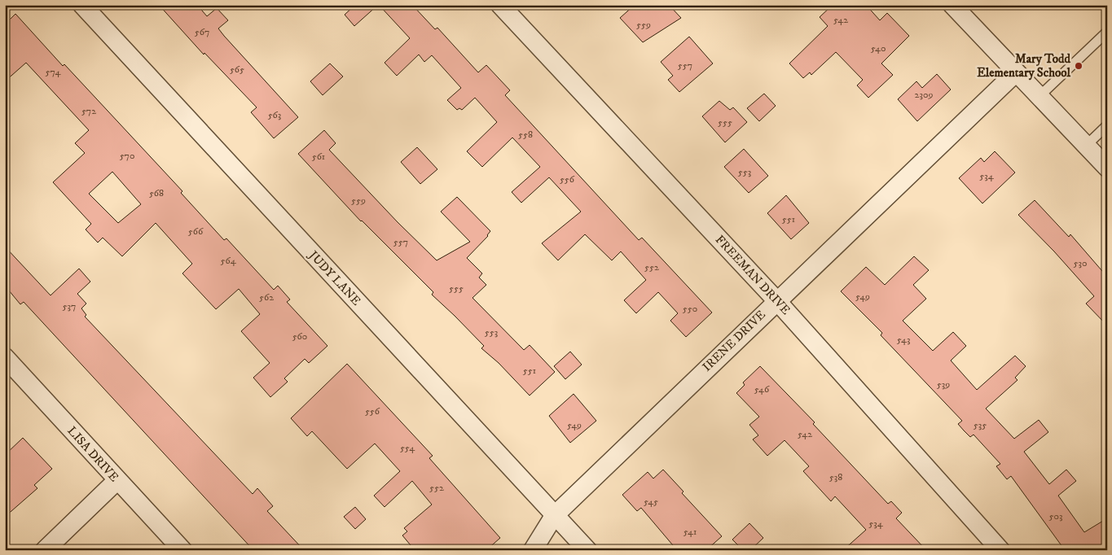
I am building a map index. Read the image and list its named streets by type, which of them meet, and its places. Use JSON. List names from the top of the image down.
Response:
{
  "streets": {
    "street": [
      "FREEMAN DRIVE",
      "JUDY LANE",
      "IRENE DRIVE",
      "LISA DRIVE"
    ]
  },
  "crossings": [
    ["FREEMAN DRIVE", "IRENE DRIVE"],
    ["JUDY LANE", "IRENE DRIVE"]
  ],
  "places": ["Mary Todd Elementary School"],
  "house_numbers": [
    "542",
    "559",
    "567",
    "540",
    "557",
    "565",
    "574",
    "2309",
    "572",
    "563",
    "555",
    "558",
    "570",
    "561",
    "553",
    "534",
    "556",
    "568",
    "559",
    "551",
    "566",
    "557",
    "564",
    "530",
    "552",
    "555",
    "549",
    "562",
    "537",
    "550",
    "553",
    "560",
    "543",
    "551",
    "539",
    "546",
    "556",
    "549",
    "535",
    "542",
    "554",
    "538",
    "552",
    "545",
    "503",
    "534",
    "541"
  ]
}
